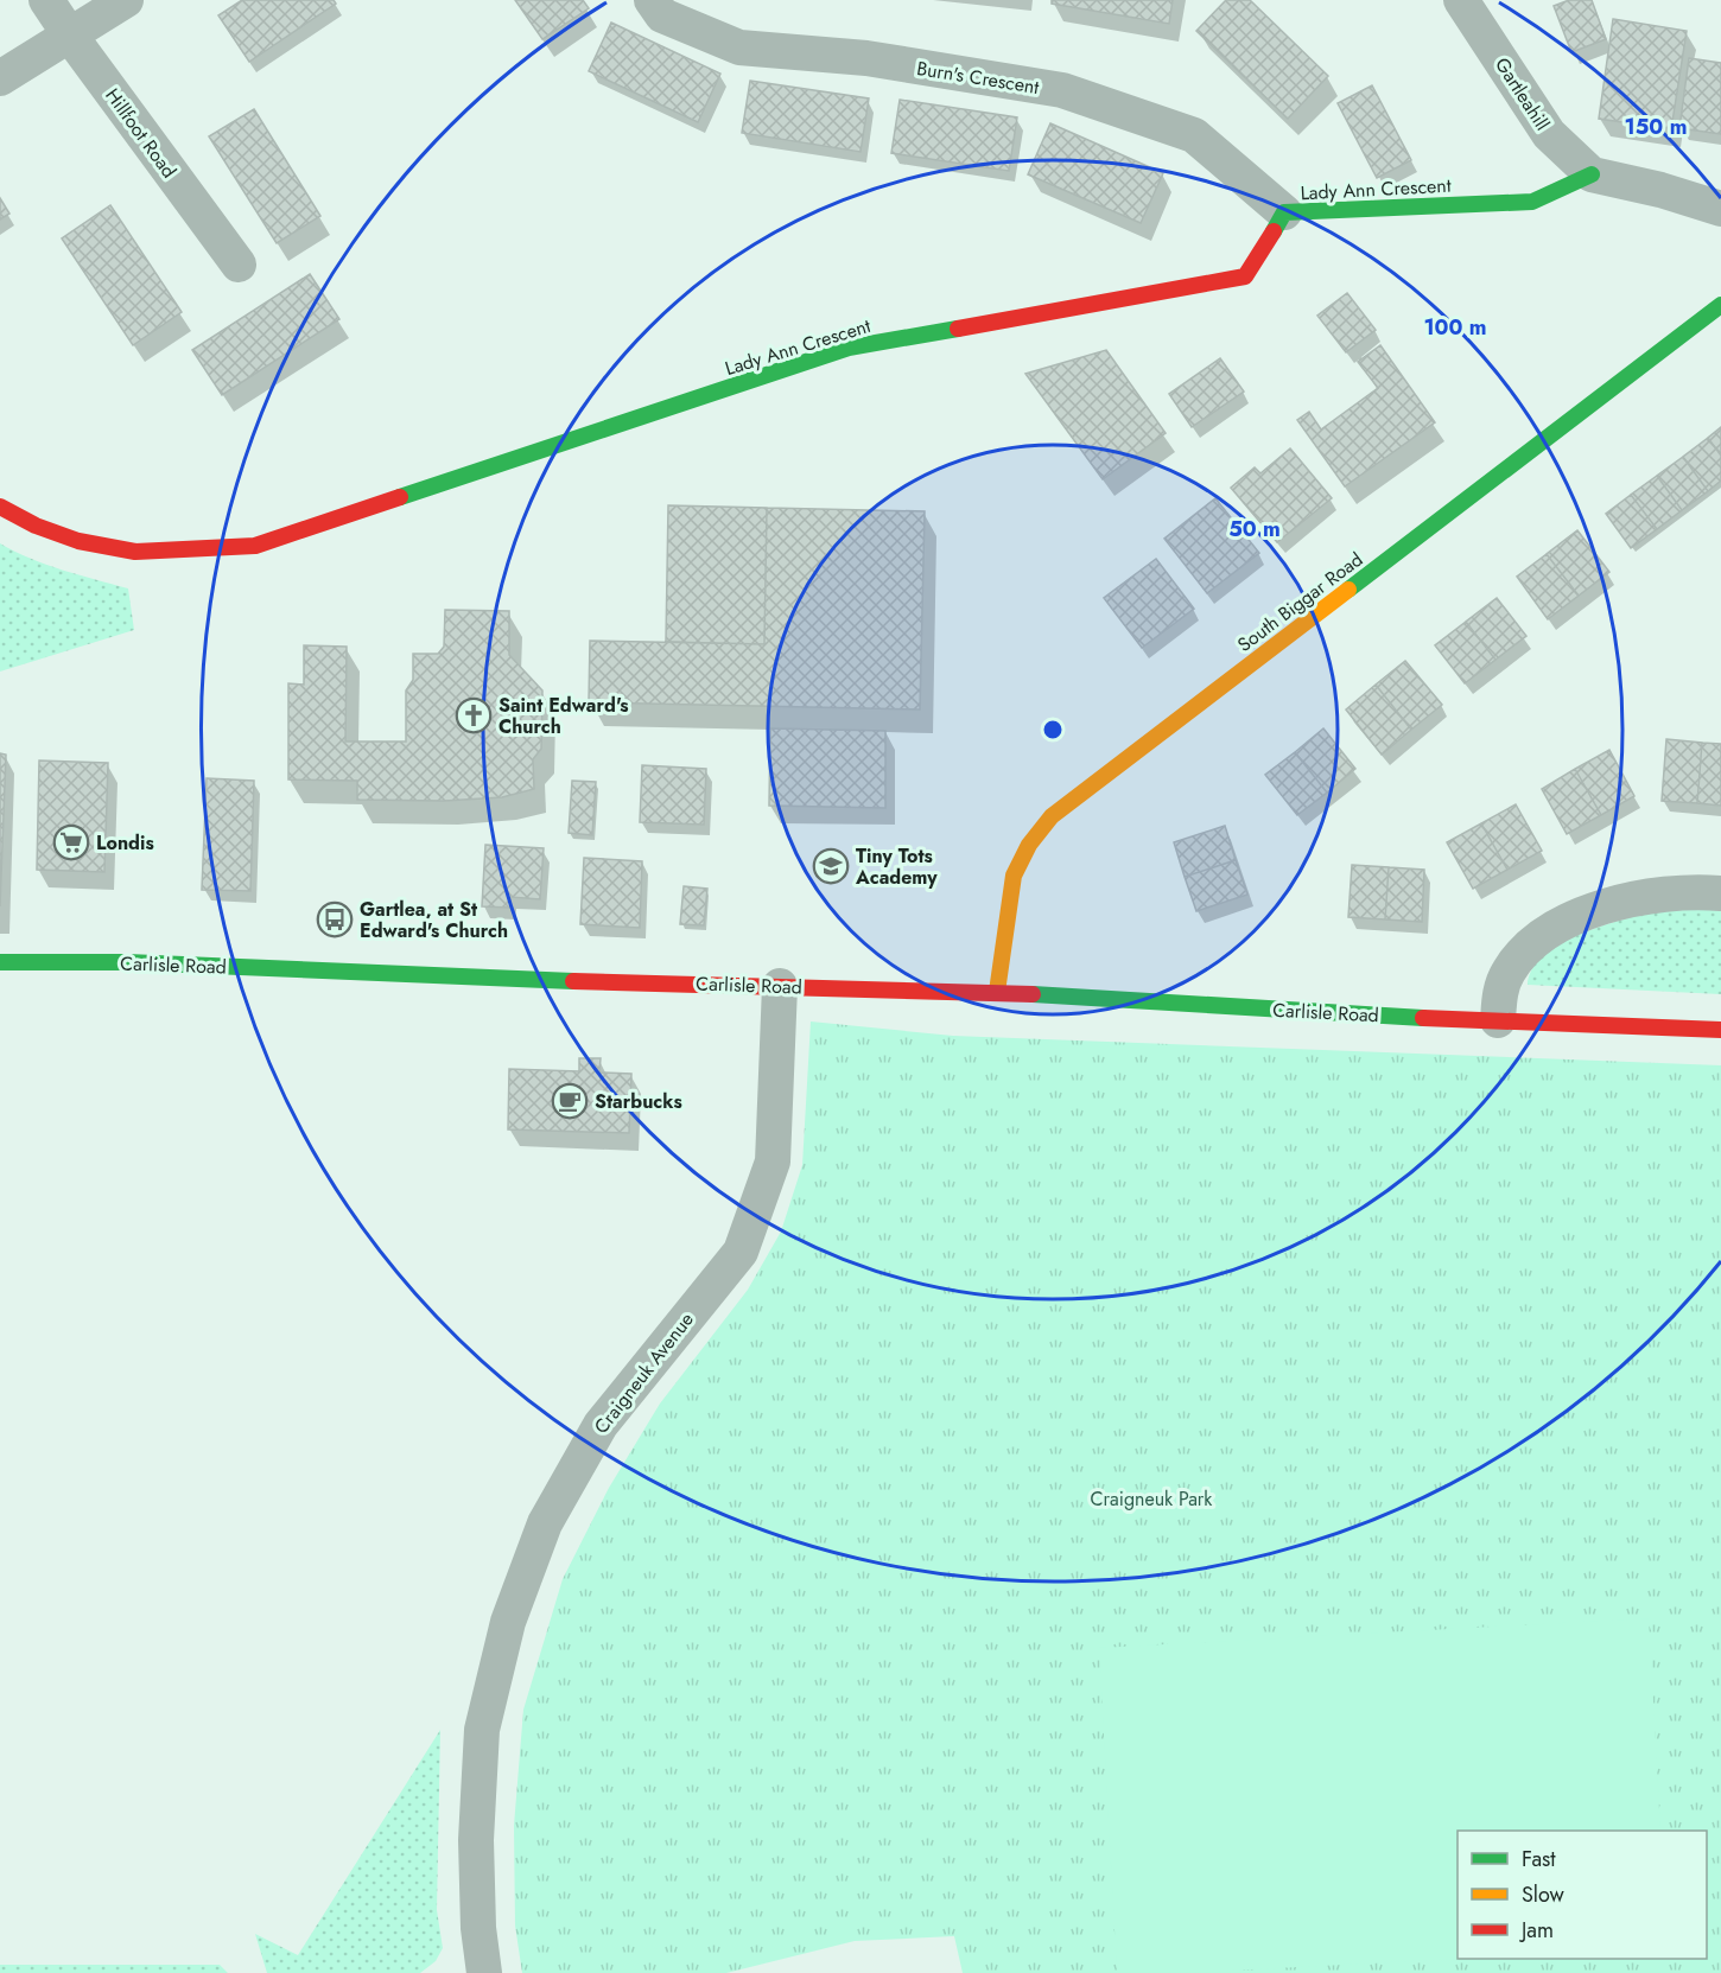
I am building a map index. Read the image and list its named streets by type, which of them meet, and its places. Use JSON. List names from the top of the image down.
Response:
{
  "streets": {
    "street": [
      "Burn's Crescent",
      "Gartleahill",
      "Hillfoot Road",
      "Lady Ann Crescent",
      "South Biggar Road",
      "Carlisle Road",
      "Craigneuk Avenue"
    ]
  },
  "crossings": [
    ["Burn's Crescent", "Lady Ann Crescent"],
    ["Gartleahill", "Lady Ann Crescent"],
    ["South Biggar Road", "Carlisle Road"],
    ["Carlisle Road", "Craigneuk Avenue"]
  ],
  "parks": ["Craigneuk Park"],
  "places": {
    "church": ["Saint Edward's Church"],
    "supermarket": ["Londis"],
    "school or university": ["Tiny Tots Academy"],
    "bus stop": ["Gartlea, at St Edward's Church"],
    "cafe": ["Starbucks"]
  },
  "legend": ["Fast", "Slow", "Jam"],
  "rings": ["150 m", "100 m", "50 m"]
}
